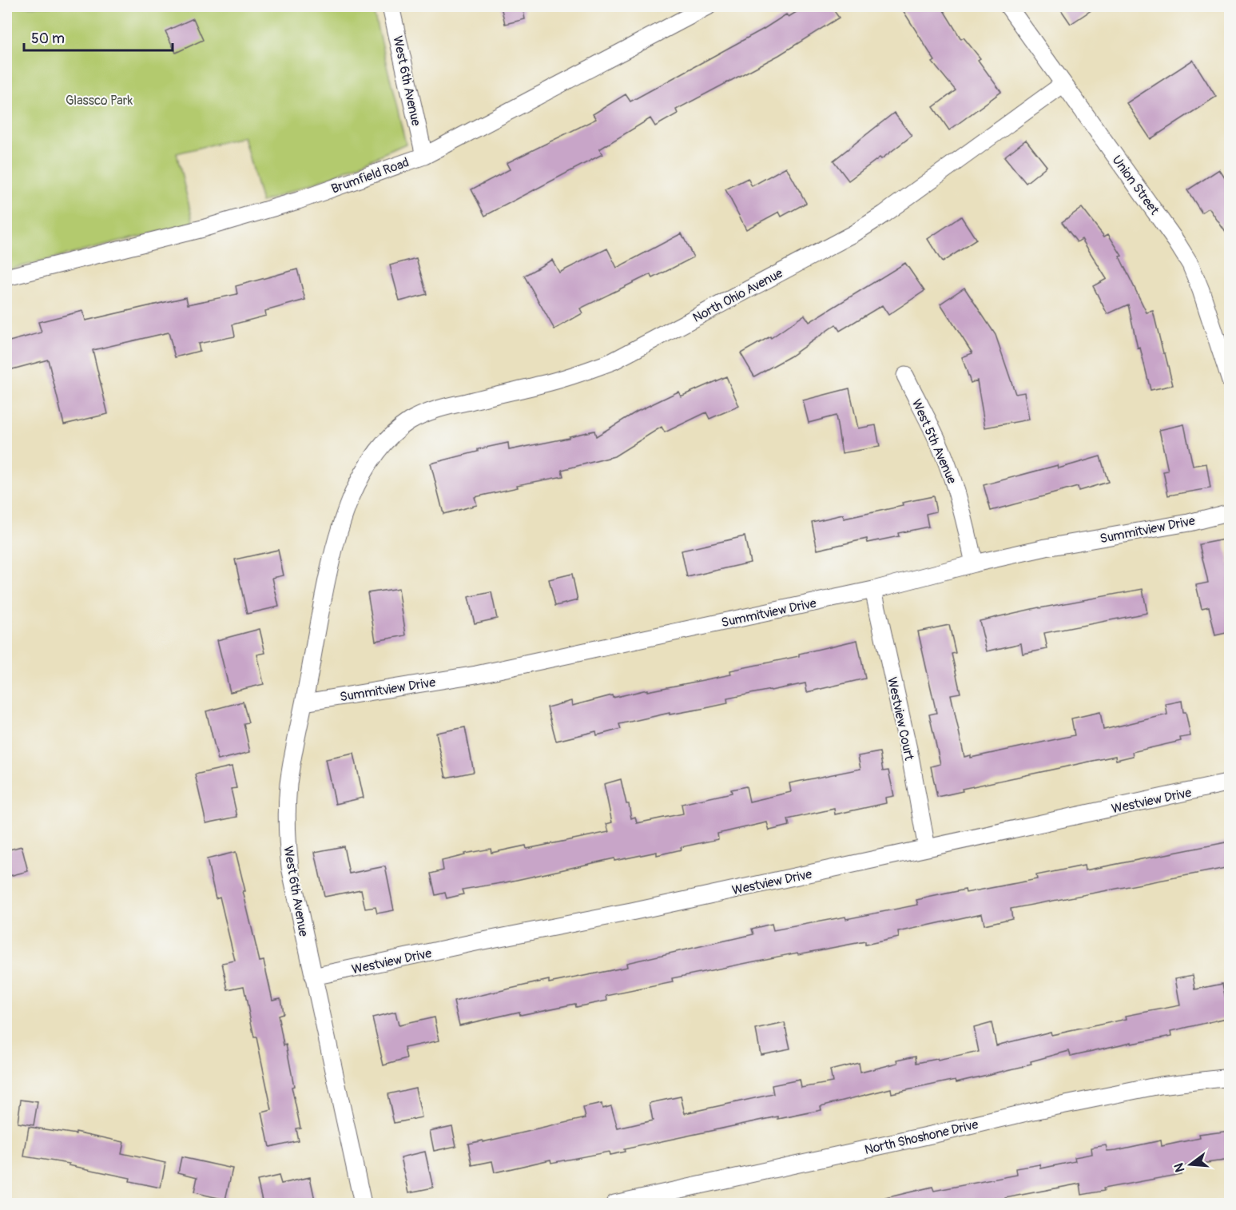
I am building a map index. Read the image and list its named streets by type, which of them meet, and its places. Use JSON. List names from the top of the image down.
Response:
{
  "streets": {
    "street": [
      "West 6th Avenue",
      "Brumfield Road",
      "Union Street",
      "North Ohio Avenue",
      "West 5th Avenue",
      "Summitview Drive",
      "Westview Court",
      "Westview Drive",
      "North Shoshone Drive"
    ]
  },
  "crossings": [
    ["West 6th Avenue", "Brumfield Road"],
    ["West 6th Avenue", "North Ohio Avenue"],
    ["West 6th Avenue", "Summitview Drive"],
    ["West 6th Avenue", "Westview Drive"],
    ["Union Street", "North Ohio Avenue"],
    ["West 5th Avenue", "Summitview Drive"],
    ["Summitview Drive", "Westview Court"],
    ["Westview Court", "Westview Drive"]
  ],
  "parks": ["Glassco Park"],
  "scale_bar": "50 m",
  "north": "left"
}
